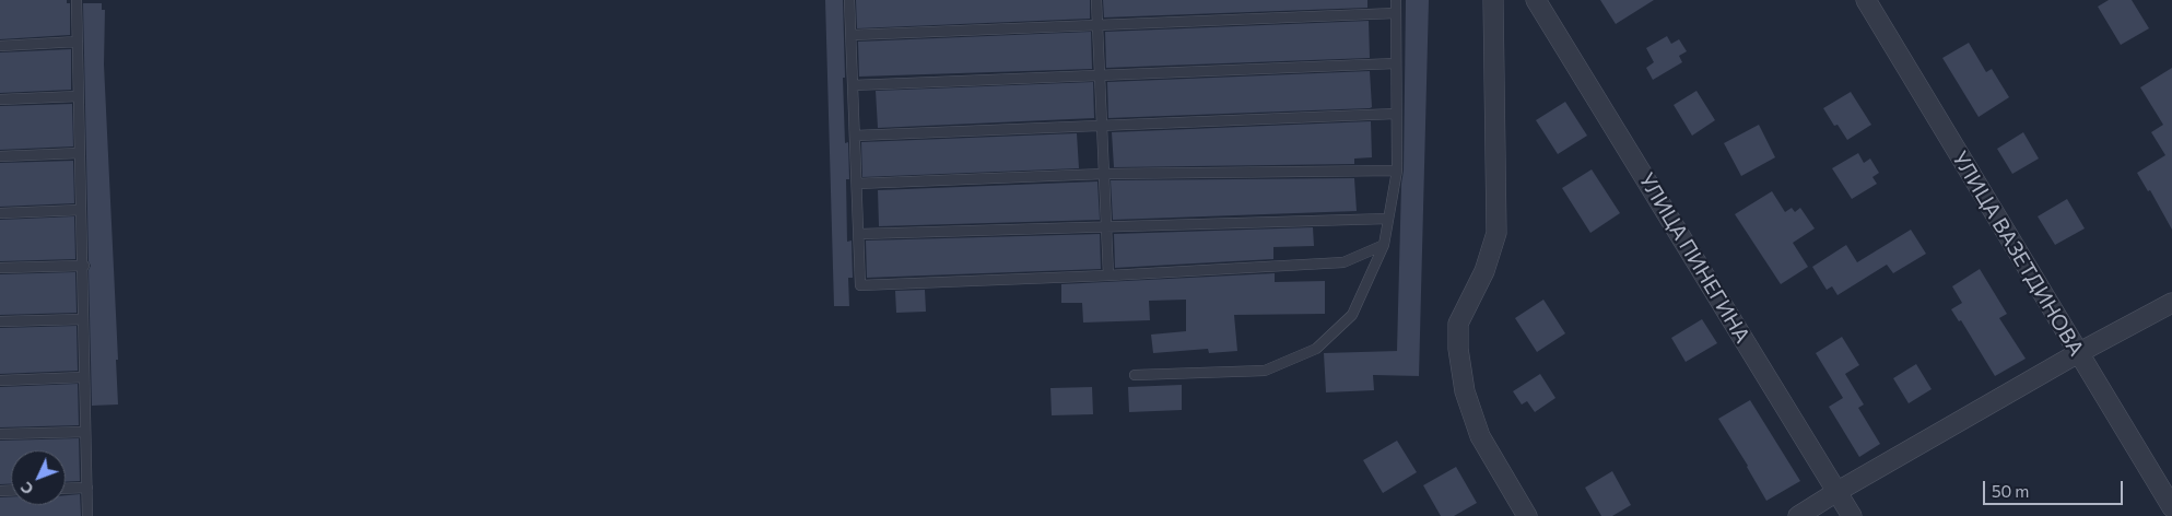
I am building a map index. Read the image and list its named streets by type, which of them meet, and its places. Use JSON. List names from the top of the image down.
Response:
{
  "streets": {
    "street": ["УЛИЦА ВАЗЕТДИНОВА", "УЛИЦА ПИНЕГИНА"]
  },
  "scale_bar": "50 m",
  "north": "bottom left"
}
